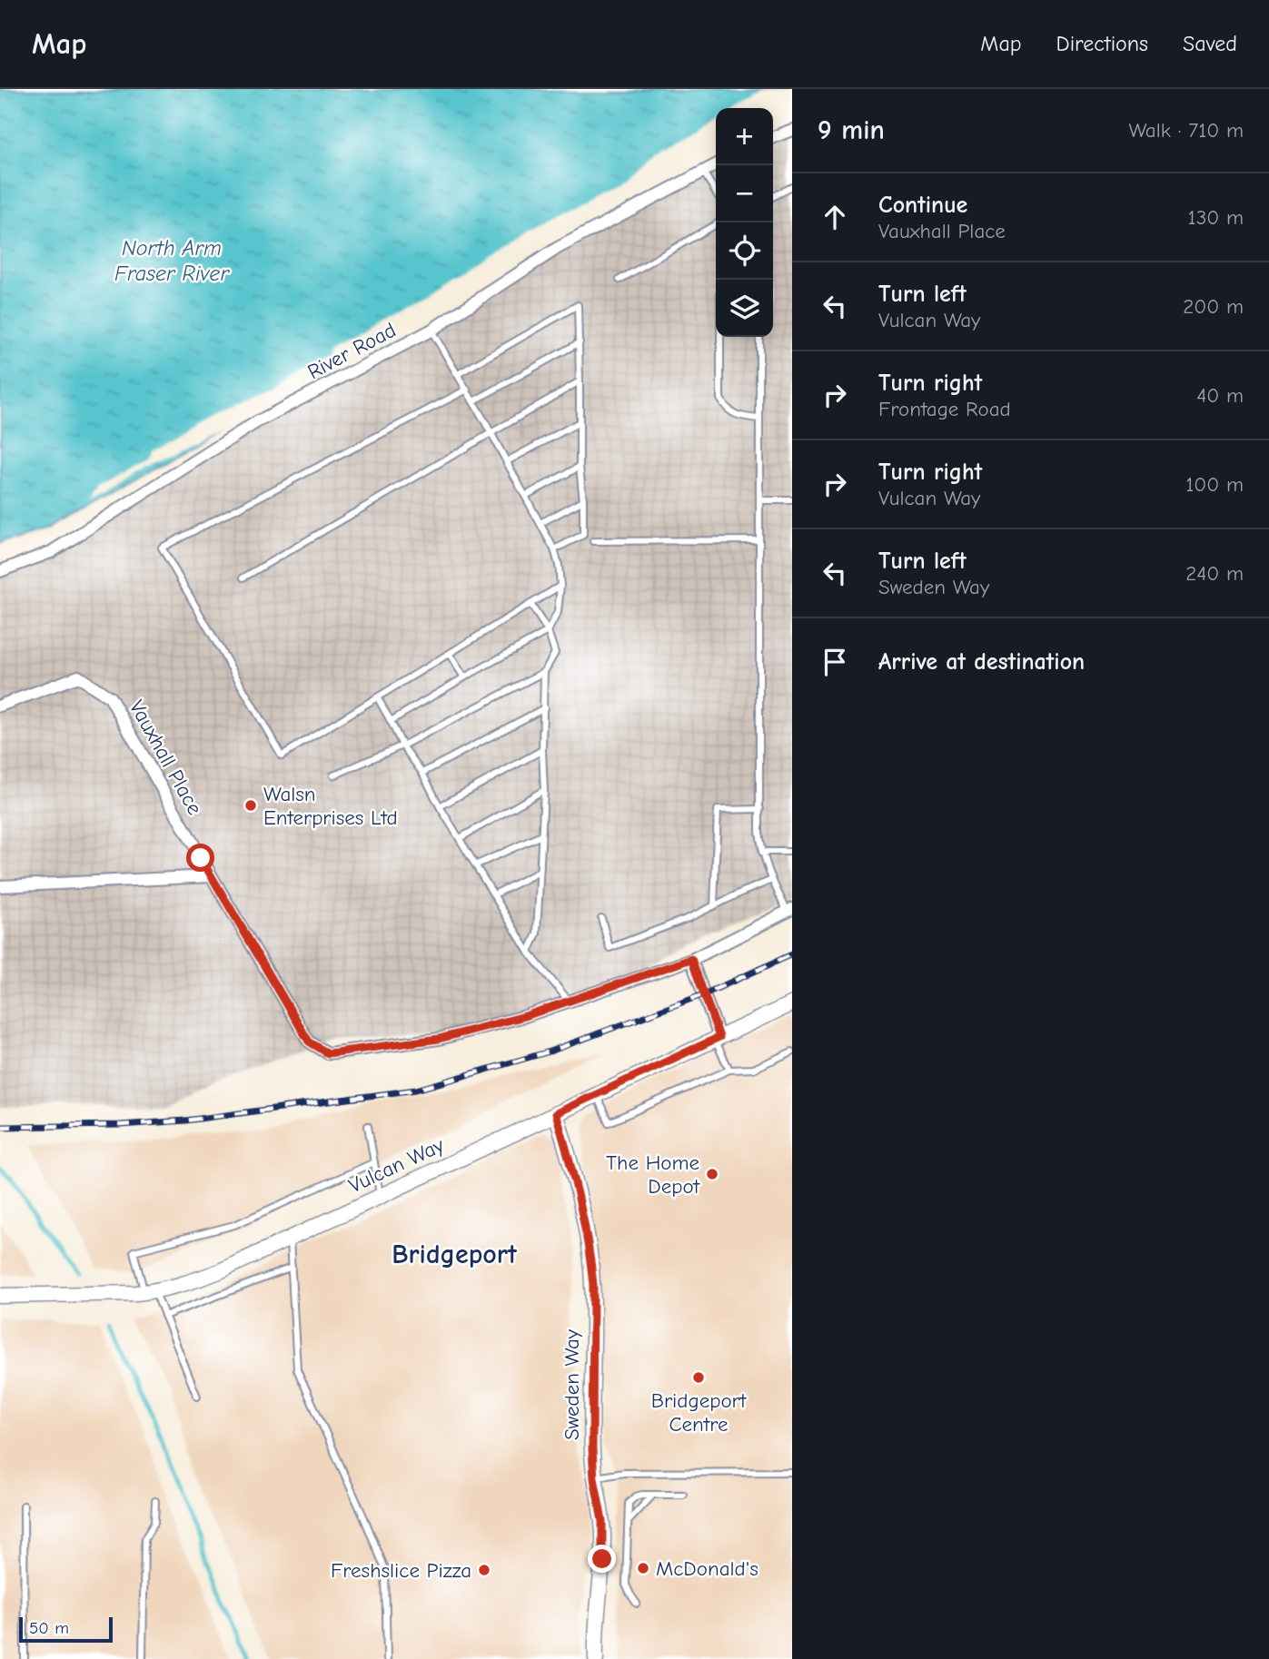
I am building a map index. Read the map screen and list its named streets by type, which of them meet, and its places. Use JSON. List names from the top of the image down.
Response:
{
  "streets": {
    "street": [
      "River Road",
      "Vauxhall Place",
      "Vulcan Way",
      "Sweden Way"
    ]
  },
  "crossings": [
    ["Vulcan Way", "Sweden Way"]
  ],
  "districts": ["Bridgeport"],
  "water": ["North Arm Fraser River"],
  "places": [
    "Walsn Enterprises Ltd",
    "The Home Depot",
    "Bridgeport Centre",
    "McDonald's",
    "Freshslice Pizza"
  ],
  "scale_bar": "50 m",
  "page": {
    "header": "Map",
    "nav": ["Map", "Directions", "Saved"],
    "heading": ["9 min", "Walk · 710 m"],
    "map_buttons": ["+", "−"],
    "list": [
      ["Continue", "Vauxhall Place", "130 m"],
      ["Turn left", "Vulcan Way", "200 m"],
      ["Turn right", "Frontage Road", "40 m"],
      ["Turn right", "Vulcan Way", "100 m"],
      ["Turn left", "Sweden Way", "240 m"],
      "Arrive at destination"
    ],
    "scale": "50 m"
  }
}
